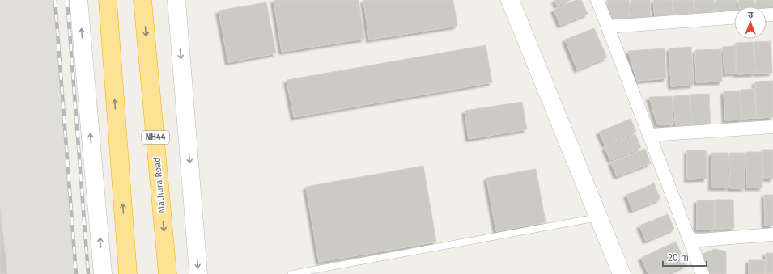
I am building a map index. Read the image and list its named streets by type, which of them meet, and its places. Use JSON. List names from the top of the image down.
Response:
{
  "streets": {
    "highway": ["NH44", "Mathura Road"]
  },
  "scale_bar": "20 m",
  "north": "top"
}
